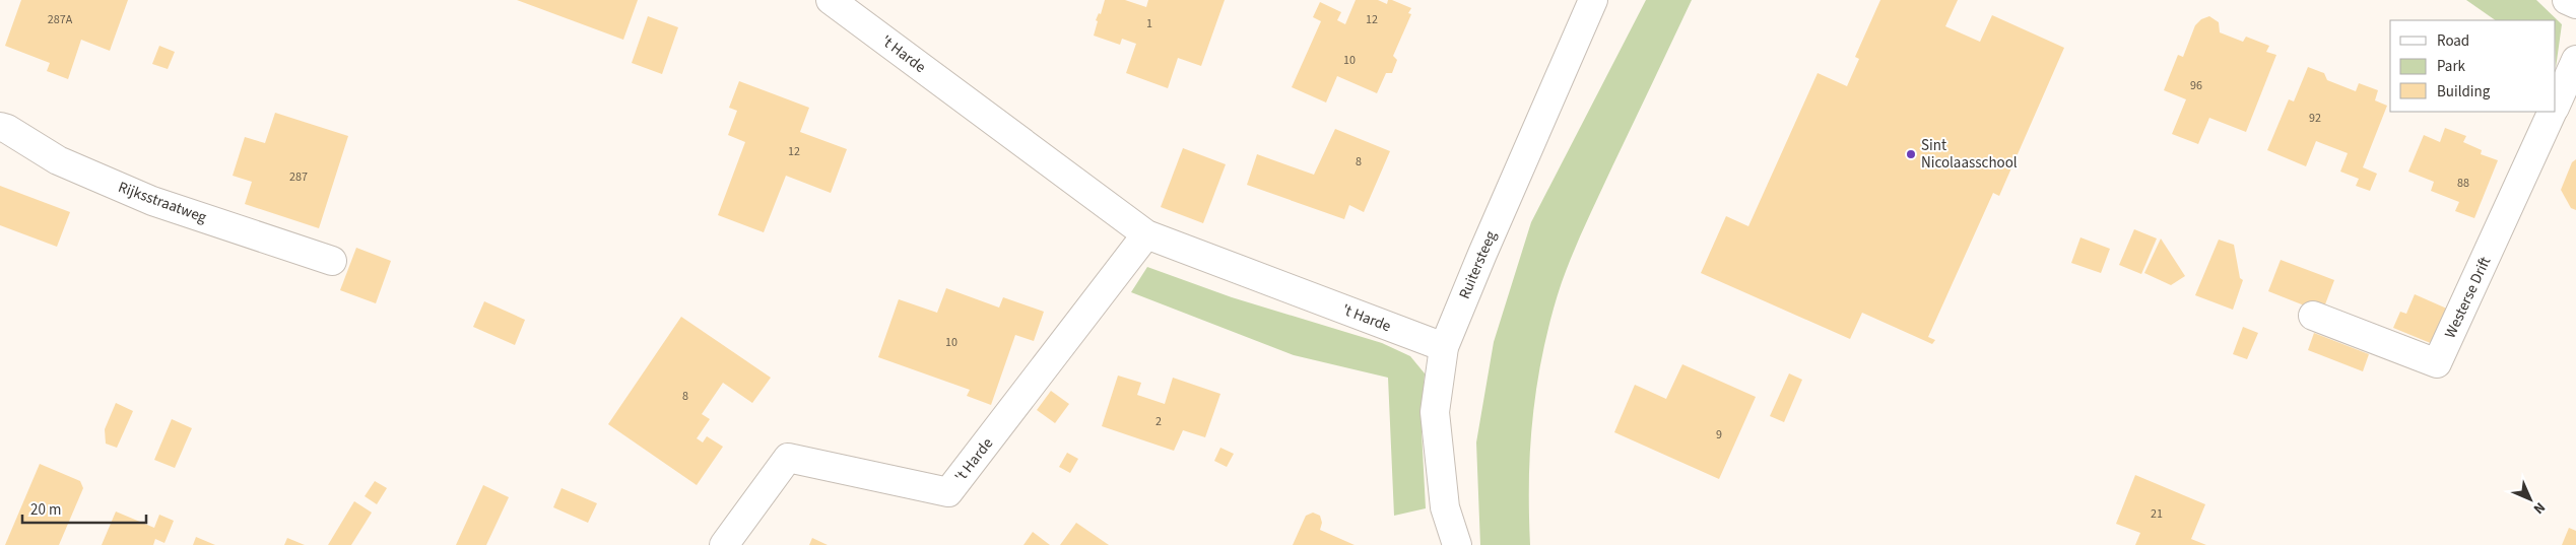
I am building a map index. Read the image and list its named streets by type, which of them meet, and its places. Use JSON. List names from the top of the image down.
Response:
{
  "streets": {
    "street": [
      "'t Harde",
      "Rijksstraatweg",
      "Ruitersteeg",
      "Westerse Drift"
    ]
  },
  "crossings": [
    ["'t Harde", "Ruitersteeg"]
  ],
  "places": ["Sint Nicolaasschool"],
  "house_numbers": [
    "287A",
    "12",
    "1",
    "10",
    "96",
    "92",
    "12",
    "8",
    "287",
    "88",
    "10",
    "8",
    "2",
    "9",
    "21"
  ],
  "legend": ["Road", "Park", "Building"],
  "scale_bar": "20 m",
  "north": "bottom right"
}
